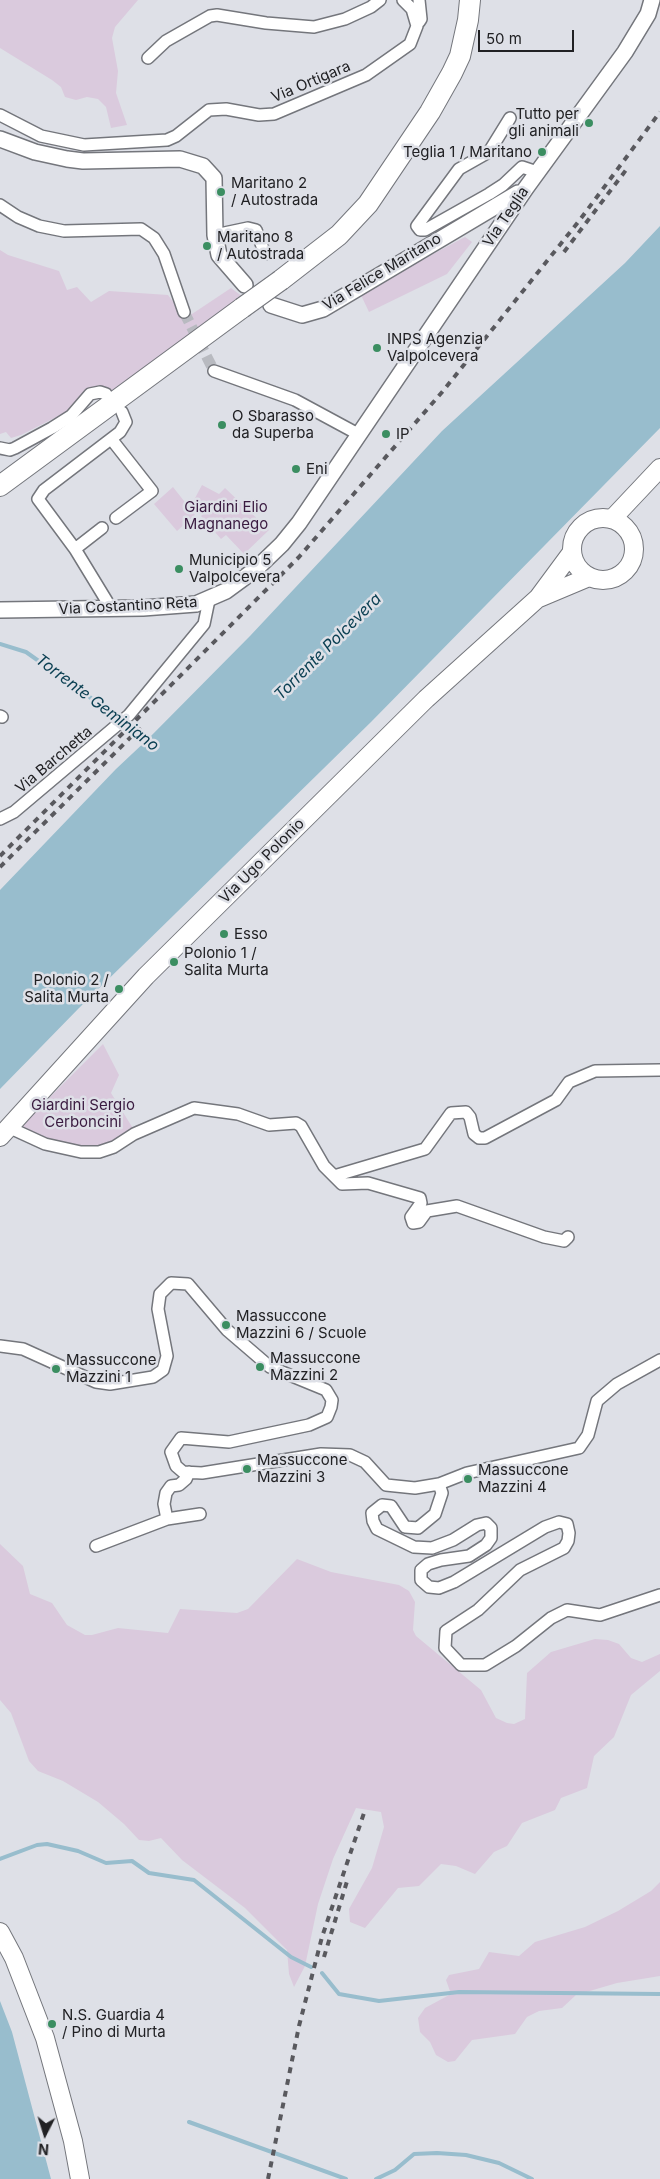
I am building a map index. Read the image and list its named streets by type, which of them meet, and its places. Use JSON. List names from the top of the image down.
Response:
{
  "streets": {
    "main road": [
      "Via Teglia",
      "Via Felice Maritano",
      "Via Costantino Reta",
      "Via Ugo Polonio"
    ],
    "street": ["Via Ortigara", "Via Barchetta"]
  },
  "crossings": [
    ["Via Teglia", "Via Felice Maritano"],
    ["Via Teglia", "Via Costantino Reta"],
    ["Via Costantino Reta", "Via Barchetta"]
  ],
  "water": ["Torrente Polcevera", "Torrente Geminiano"],
  "parks": ["Giardini Elio Magnanego", "Giardini Sergio Cerboncini"],
  "places": [
    "Tutto per gli animali",
    "Teglia 1 / Maritano",
    "Maritano 2 / Autostrada",
    "Maritano 8 / Autostrada",
    "INPS Agenzia Valpolcevera",
    "O Sbarasso da Superba",
    "IP",
    "Eni",
    "Municipio 5 Valpolcevera",
    "Esso",
    "Polonio 1 / Salita Murta",
    "Polonio 2 / Salita Murta",
    "Massuccone Mazzini 6 / Scuole",
    "Massuccone Mazzini 2",
    "Massuccone Mazzini 1",
    "Massuccone Mazzini 3",
    "Massuccone Mazzini 4",
    "N.S. Guardia 4 / Pino di Murta"
  ],
  "scale_bar": "50 m",
  "north": "bottom"
}
